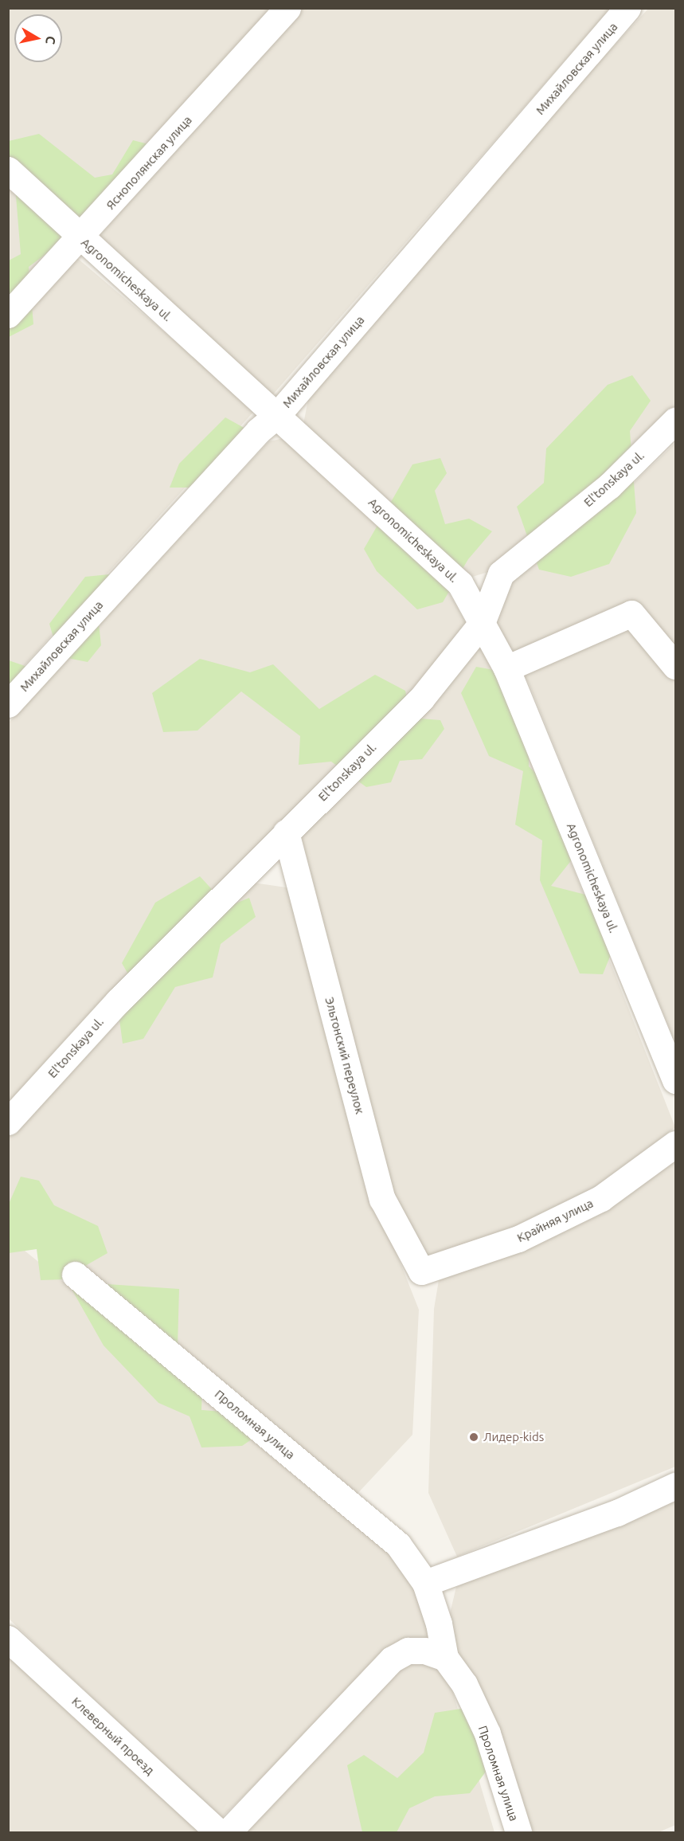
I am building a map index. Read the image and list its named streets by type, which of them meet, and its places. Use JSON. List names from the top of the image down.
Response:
{
  "streets": {
    "street": [
      "Михайловская улица",
      "Яснополянская улица",
      "Agronomicheskaya ul.",
      "El'tonskaya ul.",
      "Эльтонский переулок",
      "Крайняя улица",
      "Проломная улица",
      "Клеверный проезд"
    ]
  },
  "crossings": [
    ["Михайловская улица", "Agronomicheskaya ul."],
    ["Яснополянская улица", "Agronomicheskaya ul."],
    ["Agronomicheskaya ul.", "El'tonskaya ul."],
    ["El'tonskaya ul.", "Эльтонский переулок"],
    ["Эльтонский переулок", "Крайняя улица"]
  ],
  "places": ["Лидер-kids"],
  "north": "right"
}
